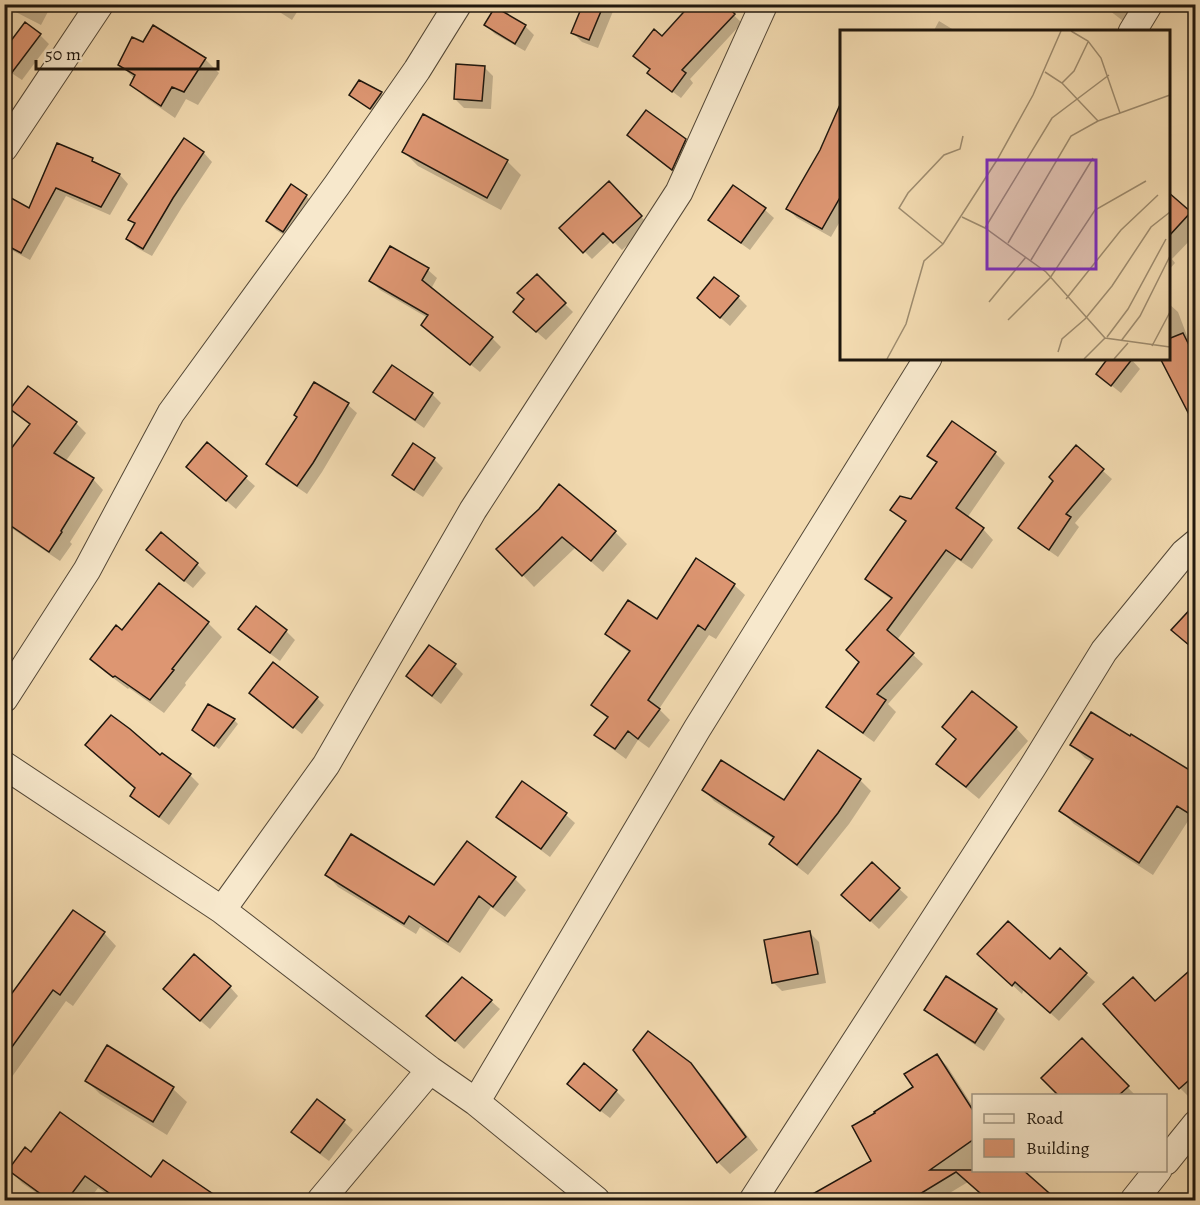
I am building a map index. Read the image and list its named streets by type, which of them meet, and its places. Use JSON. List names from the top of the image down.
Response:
{
  "legend": ["Road", "Building"],
  "scale_bar": "50 m"
}
